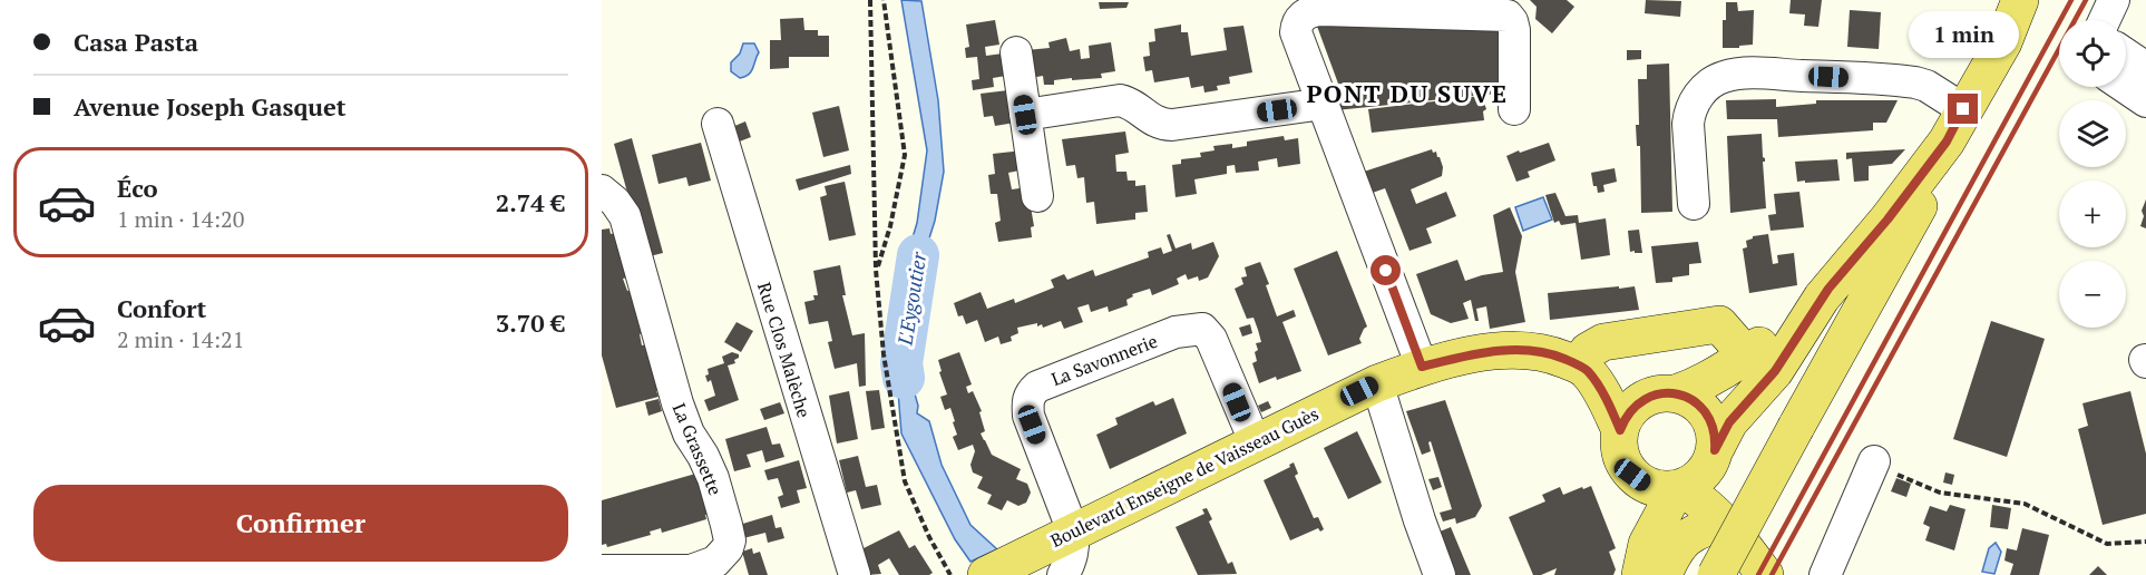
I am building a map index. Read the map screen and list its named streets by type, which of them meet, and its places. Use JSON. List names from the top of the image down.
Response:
{
  "streets": {
    "main road": ["Boulevard Enseigne de Vaisseau Guès"],
    "street": ["Rue Clos Malèche", "La Savonnerie", "La Grassette"]
  },
  "crossings": [
    ["La Savonnerie", "Boulevard Enseigne de Vaisseau Guès"]
  ],
  "districts": ["PONT DU SUVE"],
  "water": ["L'Eygoutier"],
  "page": {
    "banner": ["Casa Pasta", "Avenue Joseph Gasquet"],
    "bubble": "1 min",
    "map_buttons": ["+", "−"],
    "list": [
      {
        "name": "Éco",
        "note": "1 min · 14:20",
        "value": "2.74 €"
      },
      {
        "name": "Confort",
        "note": "2 min · 14:21",
        "value": "3.70 €"
      }
    ],
    "buttons": "Confirmer"
  }
}
